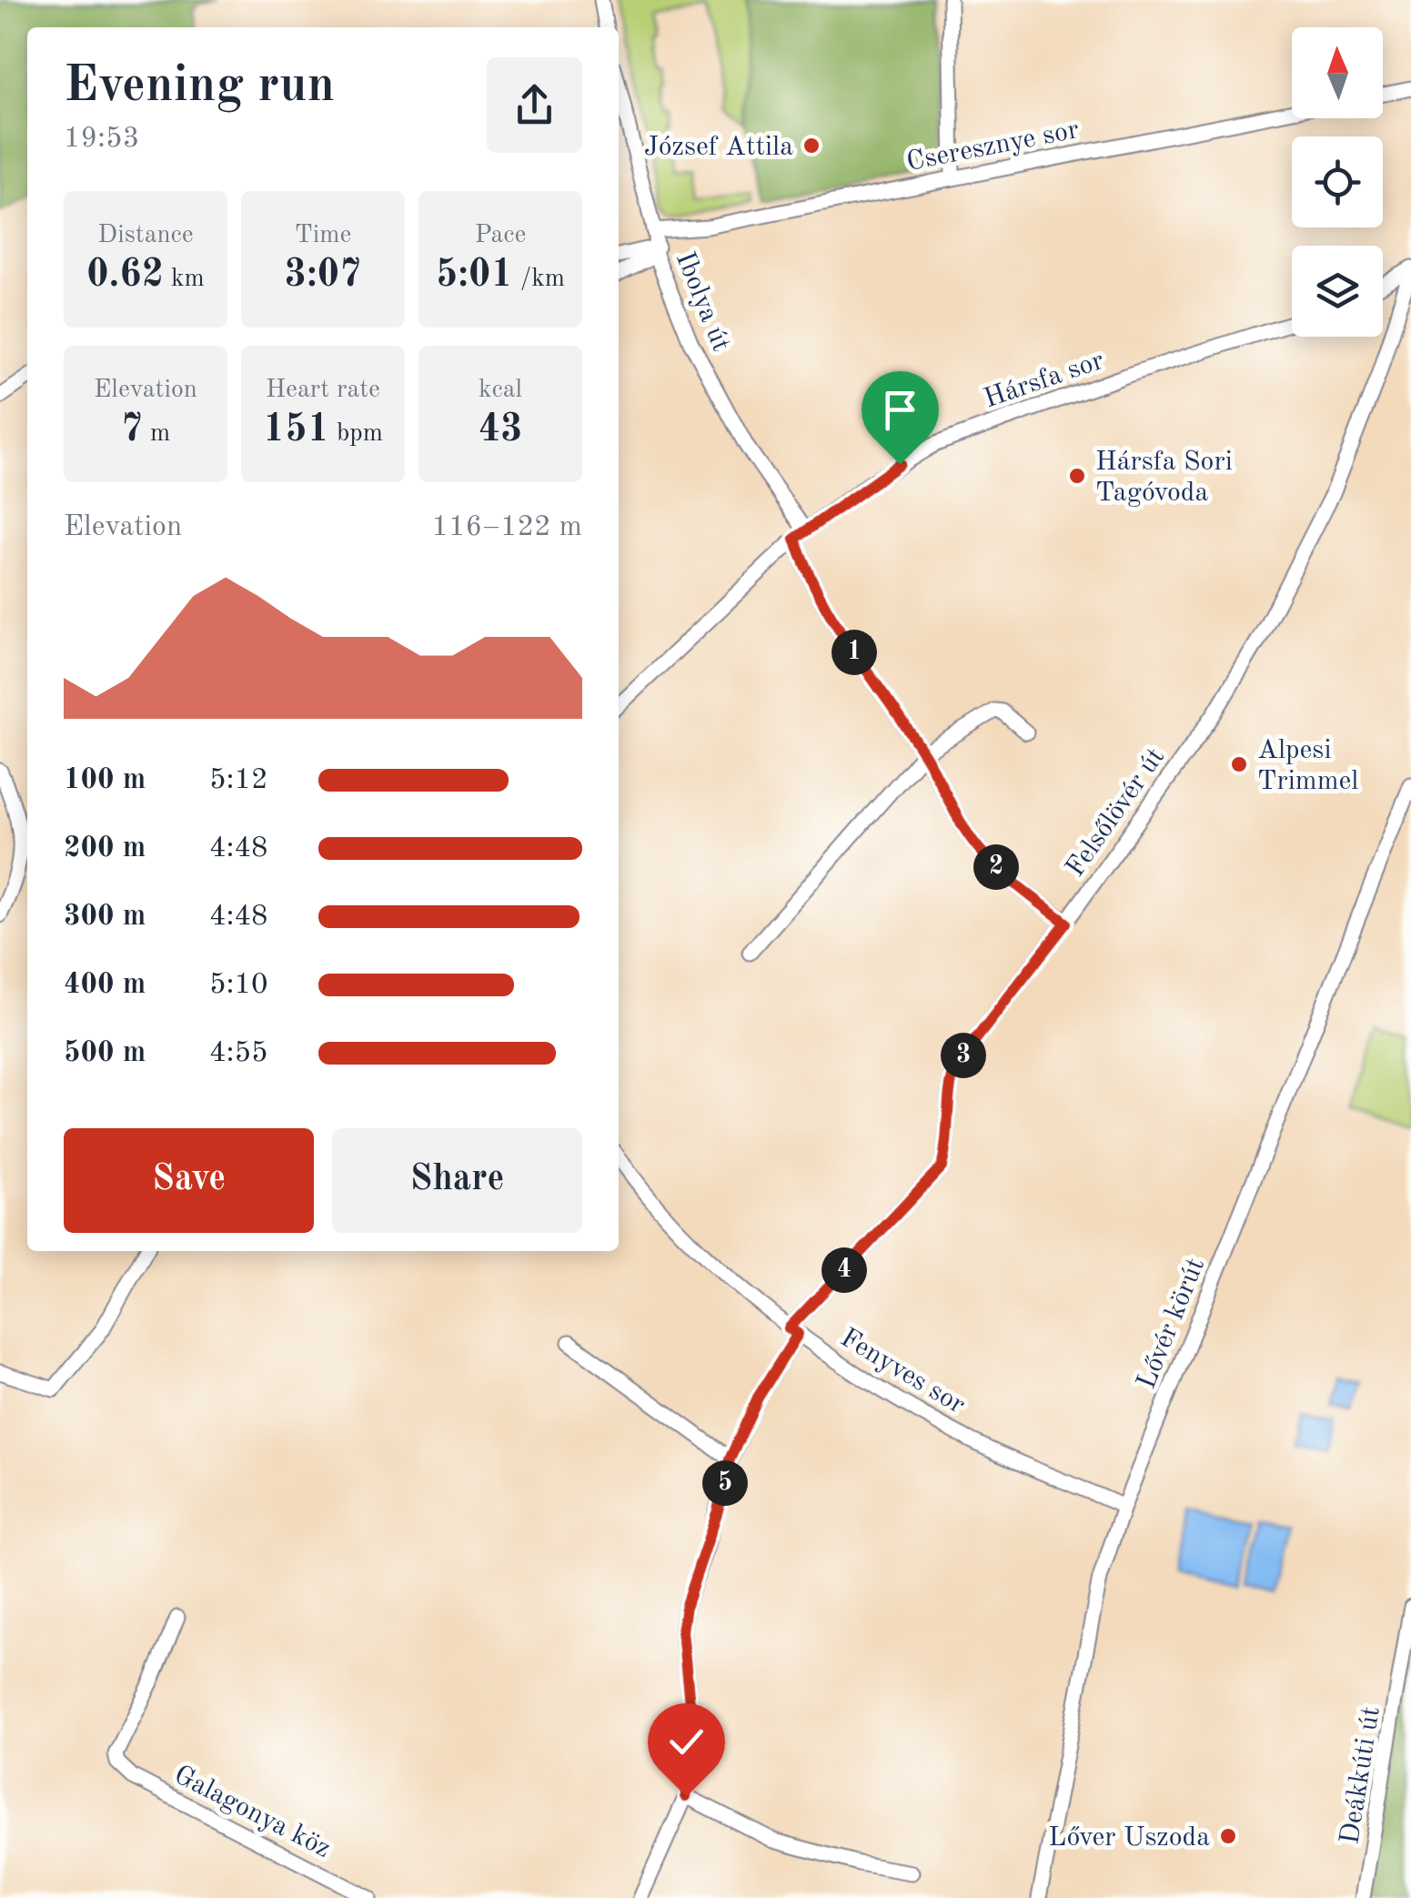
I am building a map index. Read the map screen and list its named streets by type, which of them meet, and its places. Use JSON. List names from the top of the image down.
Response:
{
  "streets": {
    "street": [
      "Cseresznye sor",
      "Ibolya út",
      "Hársfa sor",
      "Felsőlövér út",
      "Lővér körút",
      "Fenyves sor",
      "Deákkúti út",
      "Galagonya köz"
    ]
  },
  "crossings": [
    ["Cseresznye sor", "Ibolya út"],
    ["Ibolya út", "Hársfa sor"],
    ["Ibolya út", "Felsőlövér út"],
    ["Felsőlövér út", "Fenyves sor"],
    ["Lővér körút", "Fenyves sor"]
  ],
  "places": [
    "József Attila",
    "Hársfa Sori Tagóvoda",
    "Alpesi Trimmel",
    "Lőver Uszoda"
  ],
  "north": "top",
  "page": {
    "heading": ["Evening run", "19:53"],
    "stats": [
      ["Distance", "0.62 km"],
      ["Time", "3:07"],
      ["Pace", "5:01 /km"],
      ["Elevation", "7 m"],
      ["Heart rate", "151 bpm"],
      ["kcal", "43"]
    ],
    "chart": ["Elevation", "116–122 m"],
    "pins": [
      "1",
      "2",
      "3",
      "4",
      "5"
    ],
    "list": [
      {
        "name": "100 m",
        "note": "5:12"
      },
      {
        "name": "200 m",
        "note": "4:48"
      },
      {
        "name": "300 m",
        "note": "4:48"
      },
      {
        "name": "400 m",
        "note": "5:10"
      },
      {
        "name": "500 m",
        "note": "4:55"
      }
    ],
    "buttons": ["Save", "Share"]
  }
}
